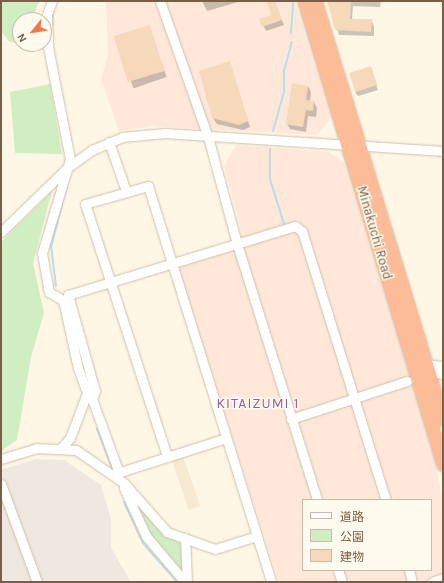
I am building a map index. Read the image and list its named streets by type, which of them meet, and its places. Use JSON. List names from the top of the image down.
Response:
{
  "streets": {
    "highway": ["Minakuchi Road"]
  },
  "districts": ["KITAIZUMI 1"],
  "legend": ["道路", "公園", "建物"],
  "north": "bottom left"
}
